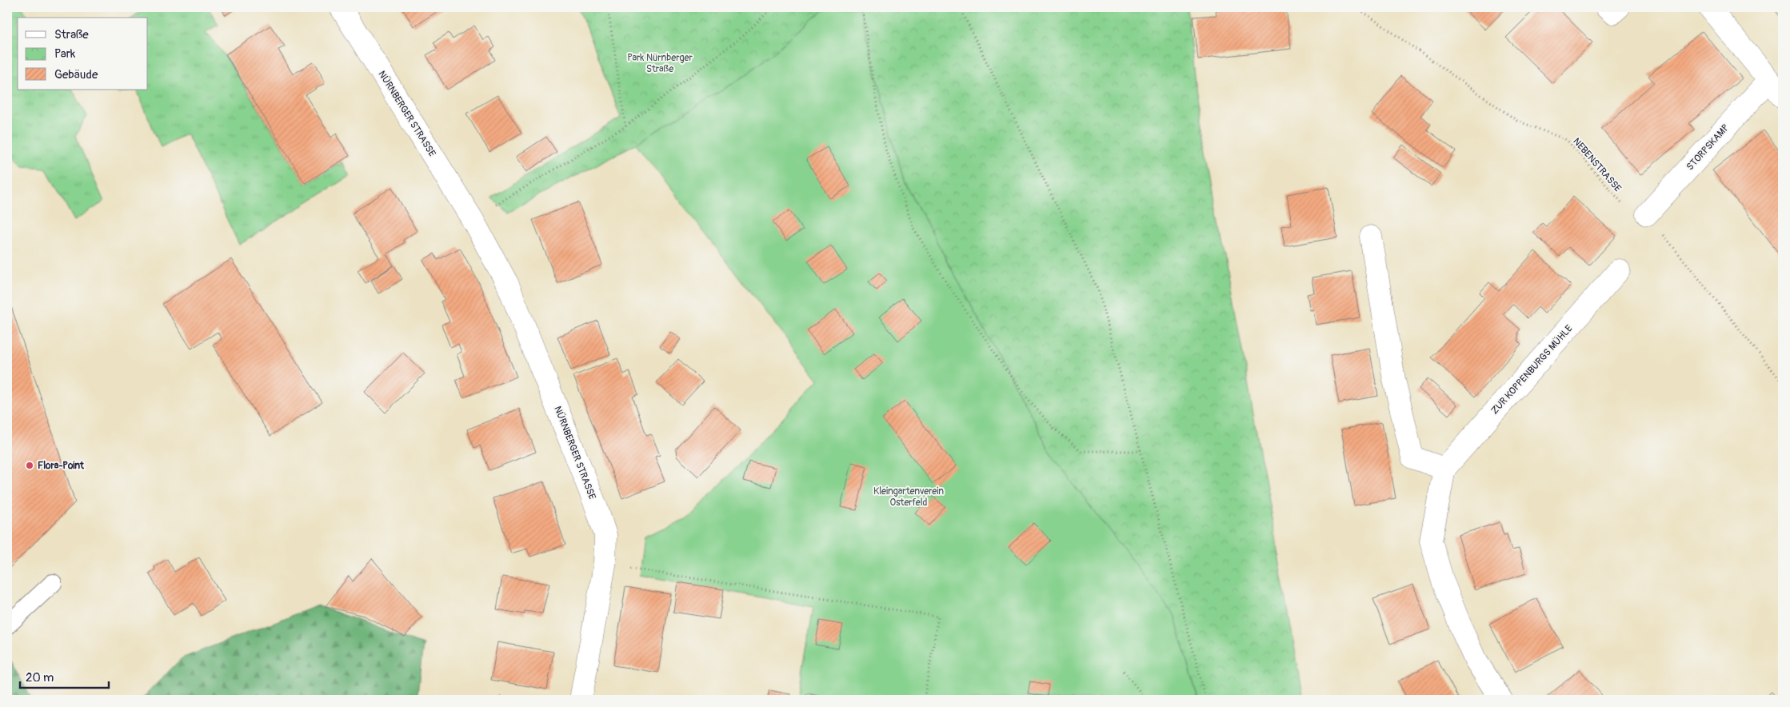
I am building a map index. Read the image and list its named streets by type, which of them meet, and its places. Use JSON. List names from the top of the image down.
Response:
{
  "streets": {
    "street": ["NÜRNBERGER STRASSE", "STORPSKAMP", "ZUR KOPPENBURGS MÜHLE"],
    "path": ["NEBENSTRASSE"]
  },
  "crossings": [
    ["STORPSKAMP", "NEBENSTRASSE"]
  ],
  "parks": ["Park Nürnberger Straße", "Kleingartenverein Osterfeld"],
  "places": ["Flora-Point"],
  "legend": ["Straße", "Park", "Gebäude"],
  "scale_bar": "20 m"
}
